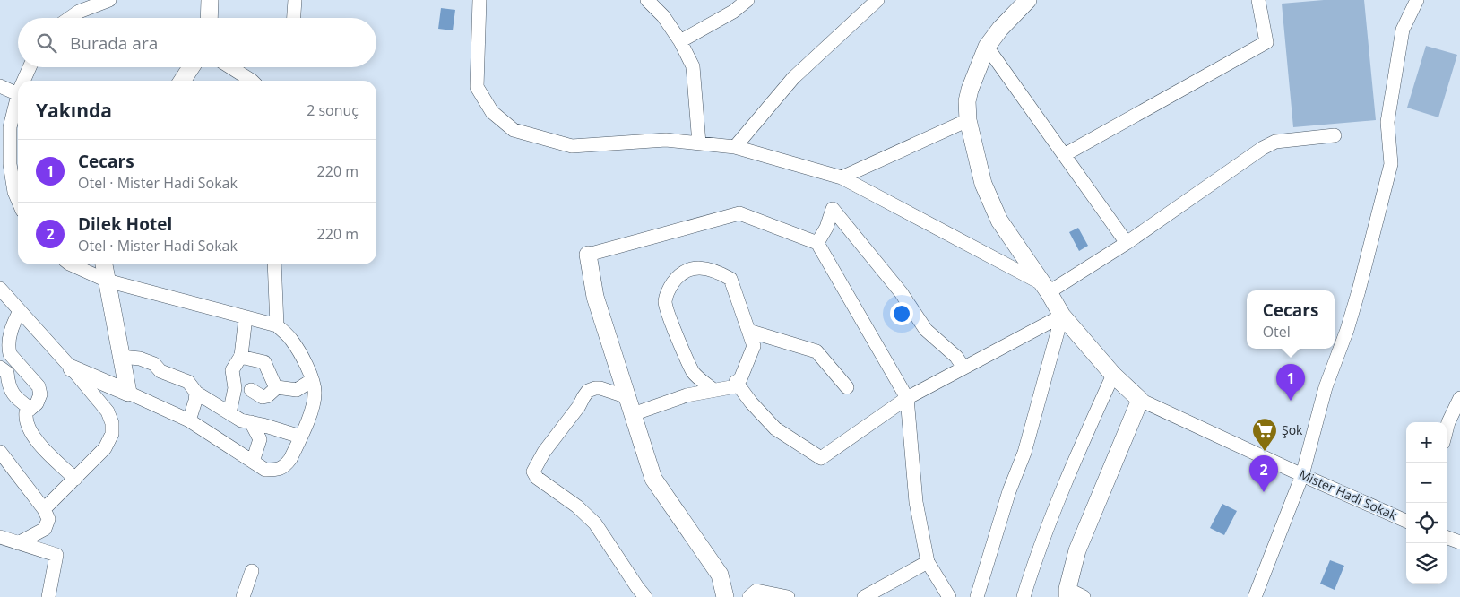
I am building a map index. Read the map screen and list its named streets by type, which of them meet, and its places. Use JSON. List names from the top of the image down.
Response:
{
  "streets": {
    "street": ["Mister Hadi Sokak"]
  },
  "places": {
    "supermarket": ["Şok"]
  },
  "page": {
    "search": "Burada ara",
    "heading": ["Yakında", "2 sonuç"],
    "list": [
      {
        "mark": "1",
        "name": "Cecars",
        "note": "Otel · Mister Hadi Sokak",
        "value": "220 m"
      },
      {
        "mark": "2",
        "name": "Dilek Hotel",
        "note": "Otel · Mister Hadi Sokak",
        "value": "220 m"
      }
    ],
    "popup": ["Cecars", "Otel"],
    "pins": ["1", "2"],
    "map_buttons": ["+", "−"]
  }
}
